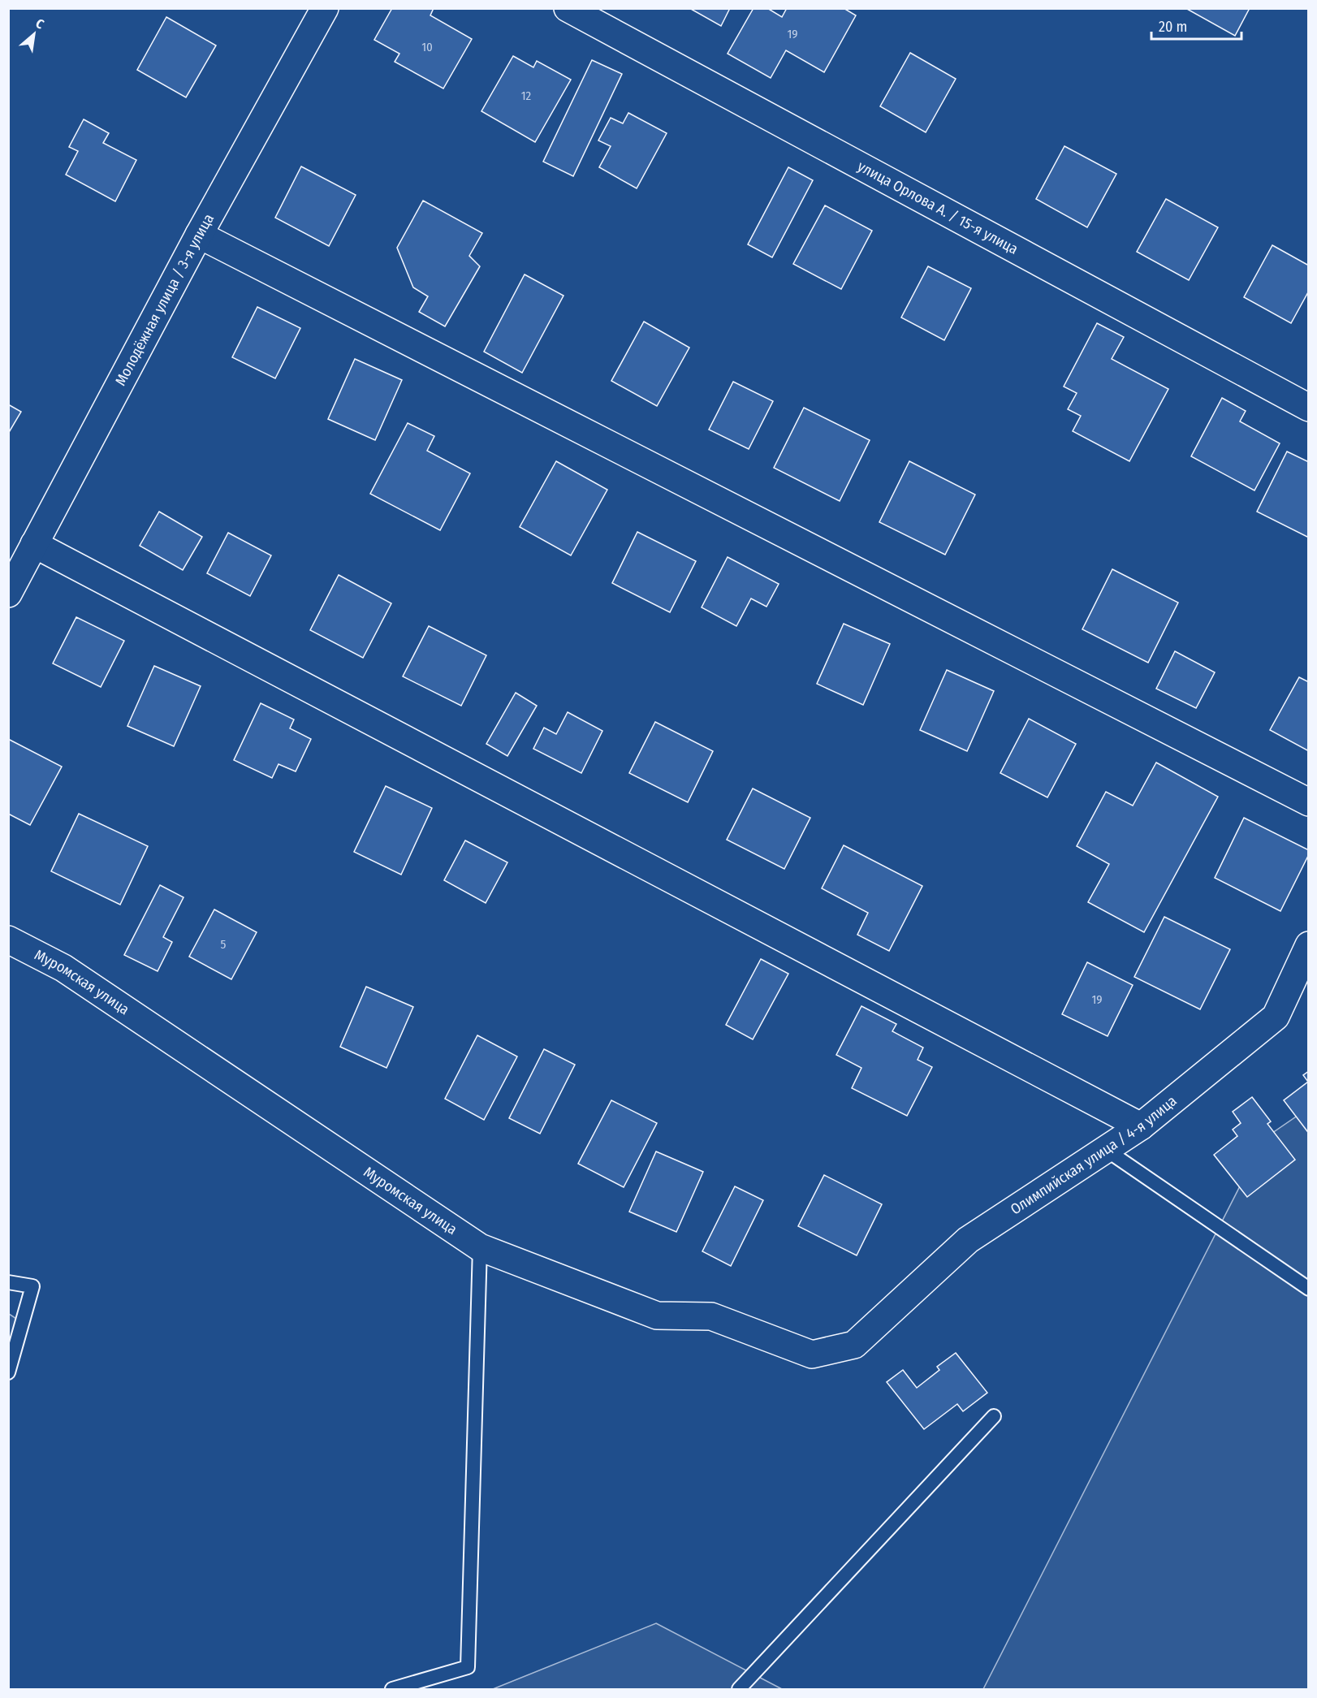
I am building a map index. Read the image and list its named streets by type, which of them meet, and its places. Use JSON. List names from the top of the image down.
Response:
{
  "streets": {
    "street": [
      "улица Орлова А. / 15-я улица",
      "Молодёжная улица / 3-я улица",
      "Муромская улица",
      "Олимпийская улица / 4-я улица"
    ]
  },
  "crossings": [
    ["Муромская улица", "Олимпийская улица / 4-я улица"]
  ],
  "house_numbers": [
    "19",
    "10",
    "12",
    "5",
    "19"
  ],
  "scale_bar": "20 m",
  "north": "top right"
}
